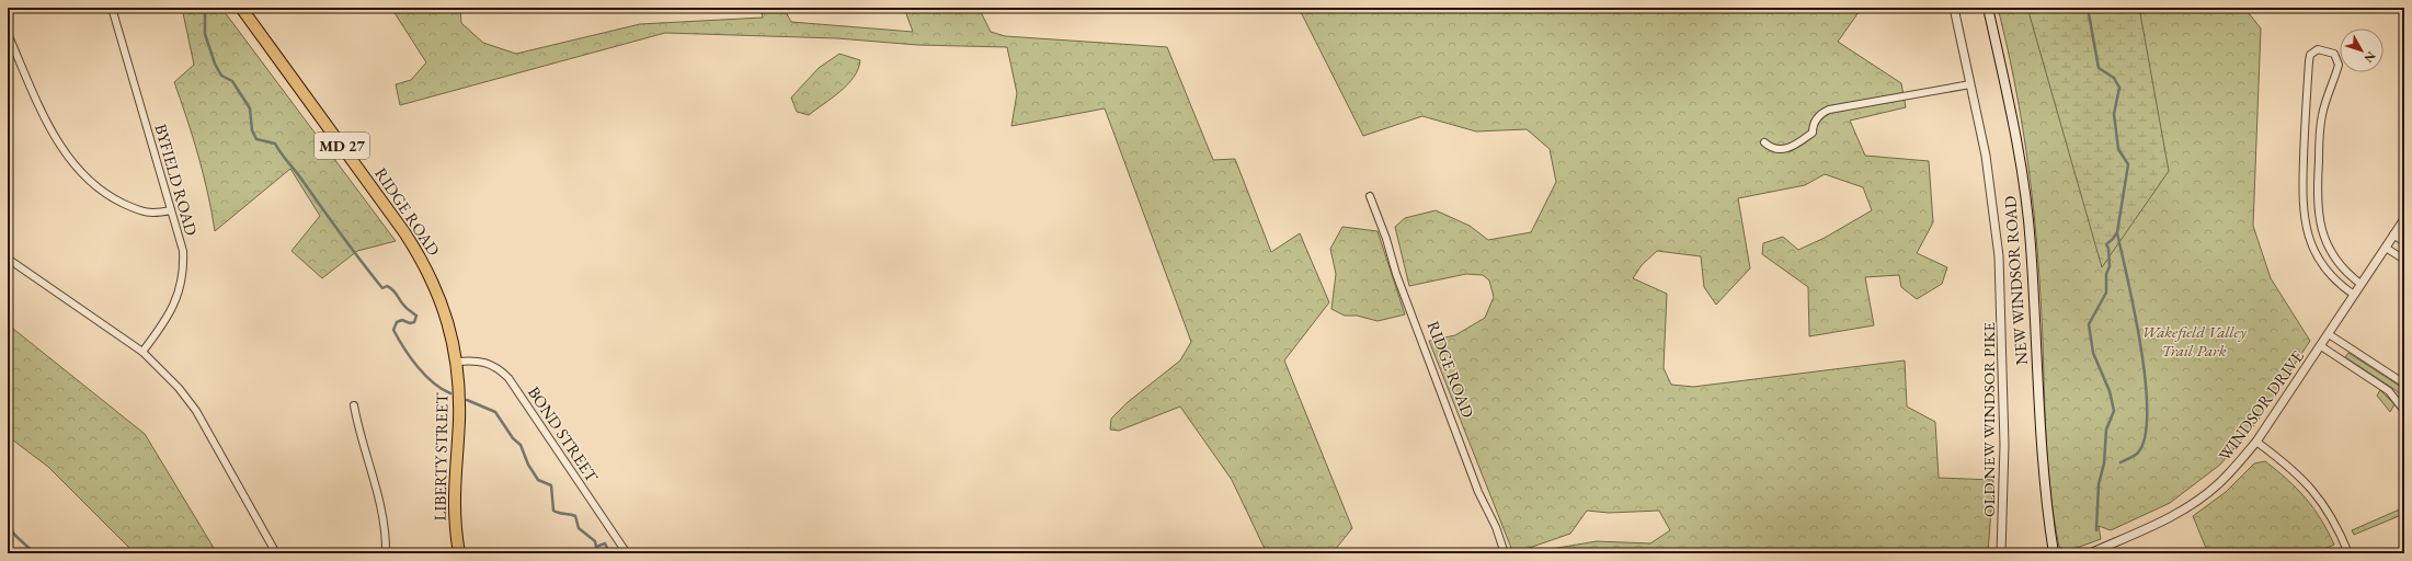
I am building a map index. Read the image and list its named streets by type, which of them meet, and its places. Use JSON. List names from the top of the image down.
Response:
{
  "streets": {
    "highway": ["MD 27", "RIDGE ROAD", "LIBERTY STREET"],
    "main road": ["NEW WINDSOR ROAD"],
    "street": [
      "BYFIELD ROAD",
      "WINDSOR DRIVE",
      "OLD NEW WINDSOR PIKE",
      "BOND STREET"
    ]
  },
  "crossings": [
    ["RIDGE ROAD", "BOND STREET"],
    ["RIDGE ROAD", "LIBERTY STREET"],
    ["BOND STREET", "LIBERTY STREET"]
  ],
  "parks": ["Wakefield Valley Trail Park"],
  "north": "bottom right"
}
